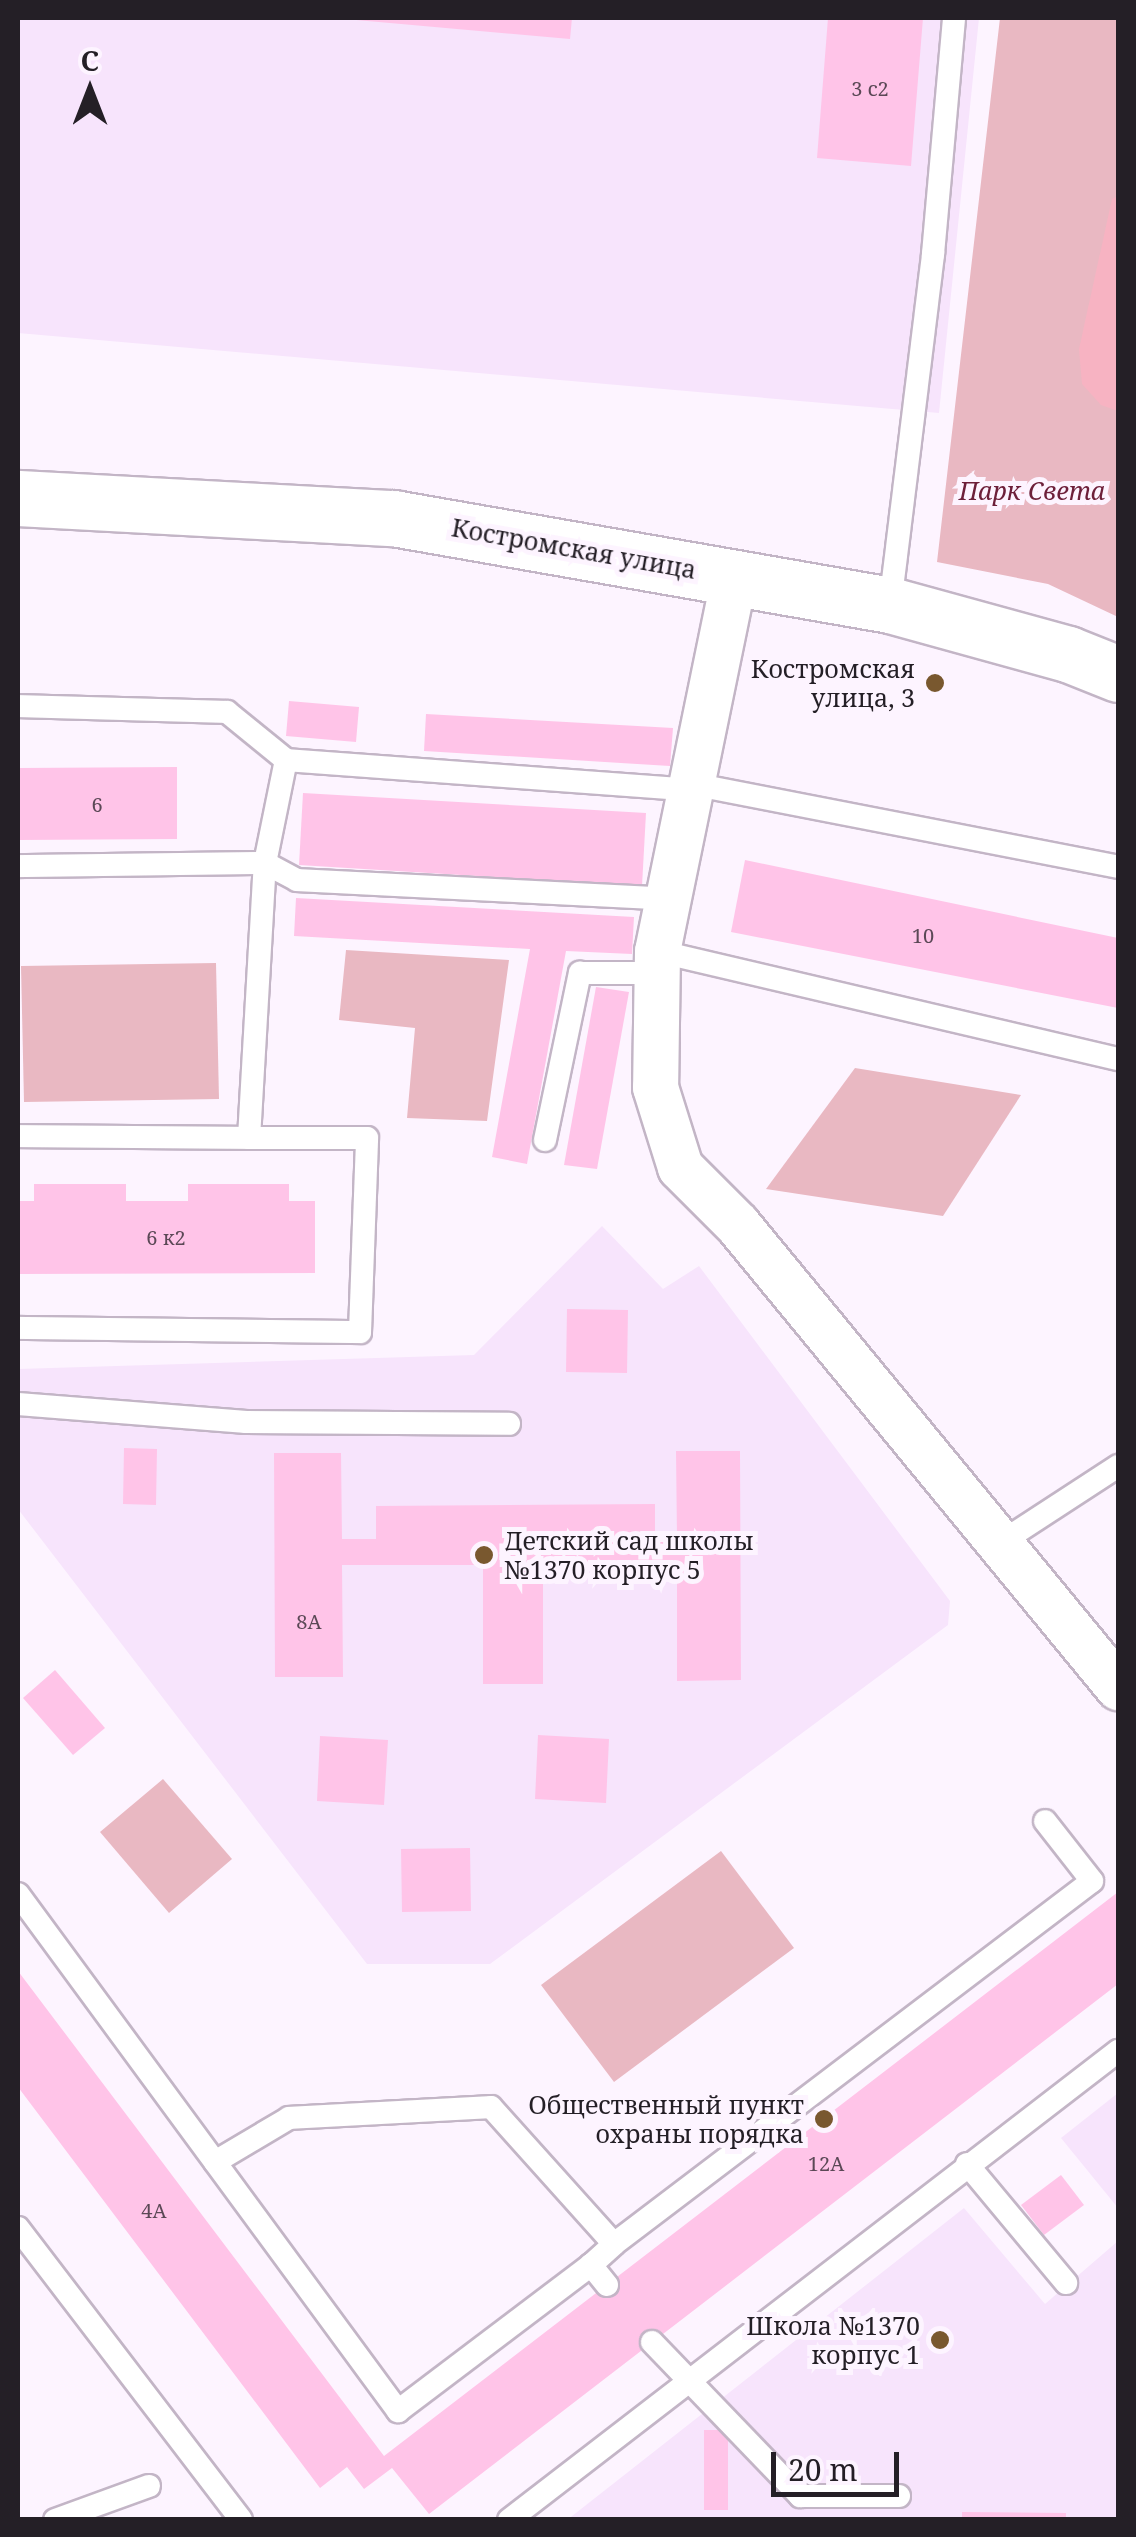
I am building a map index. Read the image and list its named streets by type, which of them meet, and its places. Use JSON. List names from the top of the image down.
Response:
{
  "streets": {
    "street": ["Костромская улица"]
  },
  "parks": ["Парк Света"],
  "places": [
    "Костромская улица, 3",
    "Детский сад школы №1370 корпус 5",
    "Общественный пункт охраны порядка",
    "Школа №1370 корпус 1"
  ],
  "house_numbers": [
    "3 с2",
    "6",
    "10",
    "6 к2",
    "8А",
    "12А",
    "4А"
  ],
  "scale_bar": "20 m",
  "north": "top"
}
